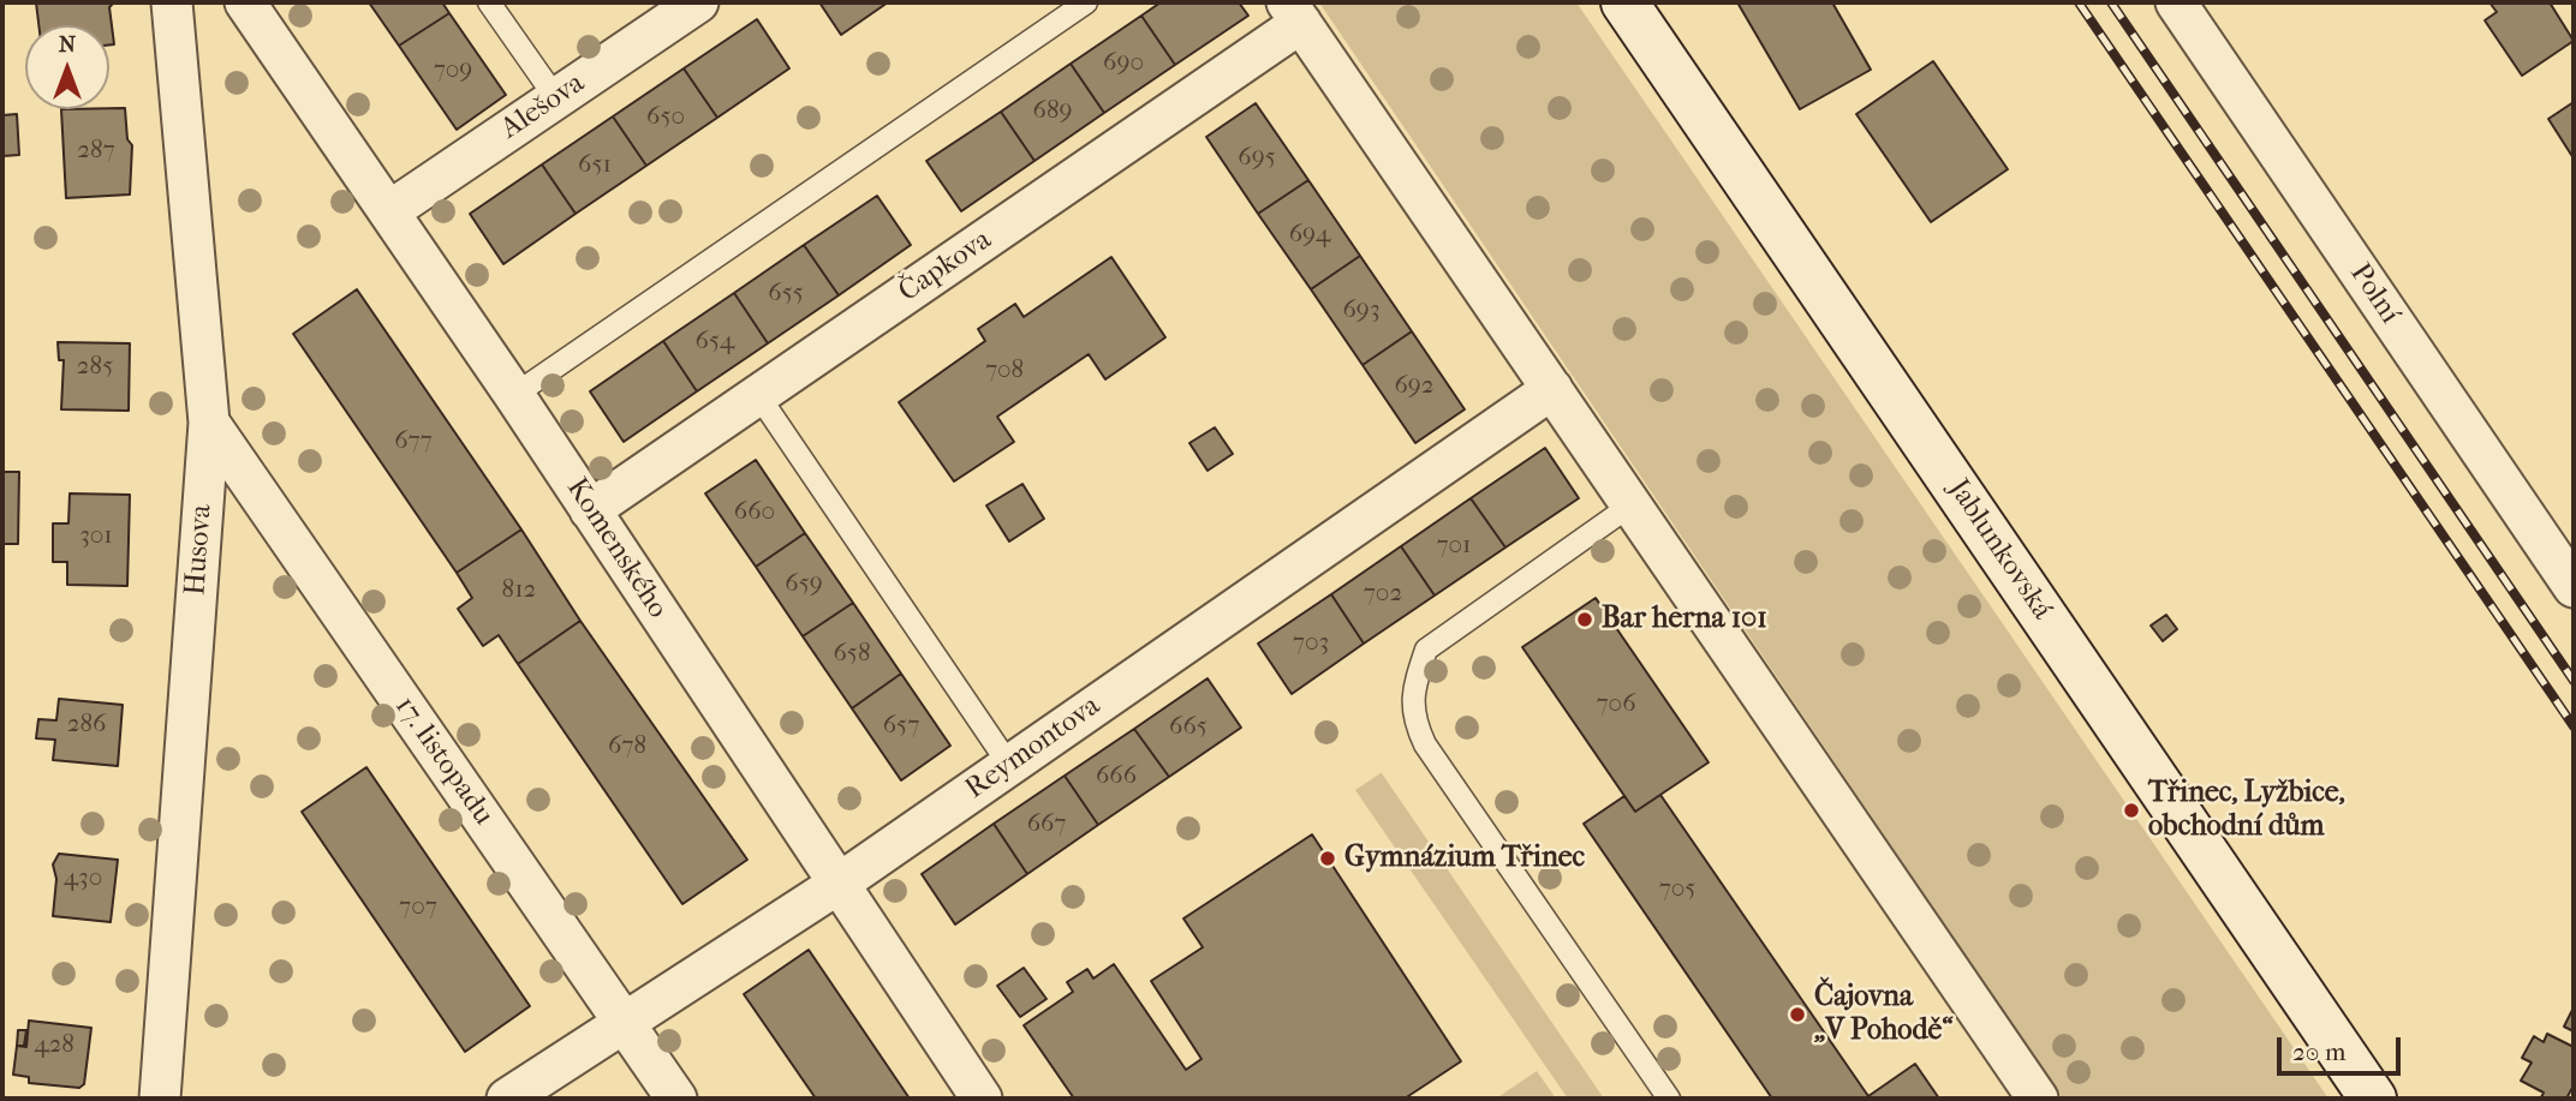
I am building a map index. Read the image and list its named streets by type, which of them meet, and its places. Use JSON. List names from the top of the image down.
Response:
{
  "streets": {
    "main road": ["Jablunkovská"],
    "street": [
      "Alešova",
      "Čapkova",
      "Polní",
      "Komenského",
      "Husova",
      "Reymontova",
      "17. listopadu"
    ]
  },
  "crossings": [
    ["Alešova", "Komenského"],
    ["Čapkova", "Komenského"],
    ["Komenského", "Reymontova"],
    ["Husova", "17. listopadu"],
    ["Reymontova", "17. listopadu"]
  ],
  "places": [
    "Bar herna 101",
    "Třinec, Lyžbice, obchodní dům",
    "Gymnázium Třinec",
    "Čajovna „V Pohodě“"
  ],
  "house_numbers": [
    "690",
    "709",
    "689",
    "650",
    "287",
    "695",
    "651",
    "694",
    "655",
    "693",
    "654",
    "285",
    "708",
    "692",
    "677",
    "660",
    "301",
    "701",
    "659",
    "812",
    "702",
    "703",
    "658",
    "706",
    "286",
    "657",
    "665",
    "678",
    "666",
    "667",
    "430",
    "705",
    "707",
    "428"
  ],
  "scale_bar": "20 m",
  "north": "top"
}
